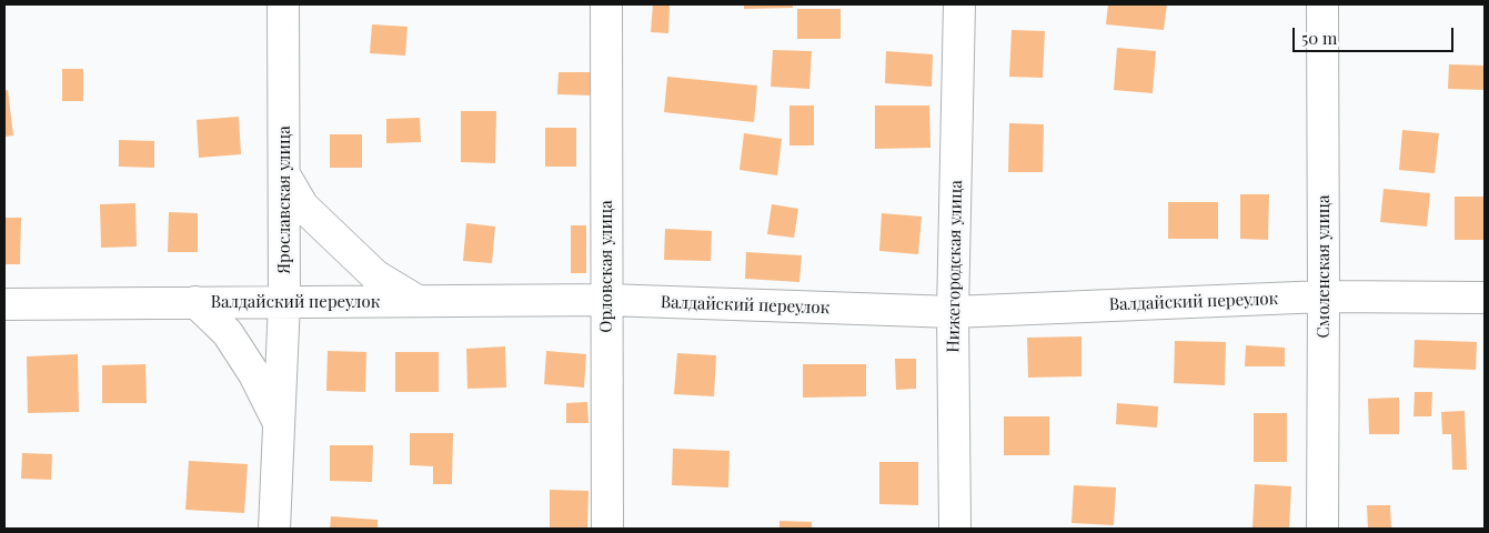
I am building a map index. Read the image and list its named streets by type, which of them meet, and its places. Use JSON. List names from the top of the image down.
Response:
{
  "streets": {
    "street": [
      "Ярославская улица",
      "Орловская улица",
      "Нижегородская улица",
      "Смоленская улица",
      "Валдайский переулок"
    ]
  },
  "crossings": [
    ["Ярославская улица", "Валдайский переулок"],
    ["Орловская улица", "Валдайский переулок"],
    ["Нижегородская улица", "Валдайский переулок"],
    ["Смоленская улица", "Валдайский переулок"]
  ],
  "scale_bar": "50 m"
}
